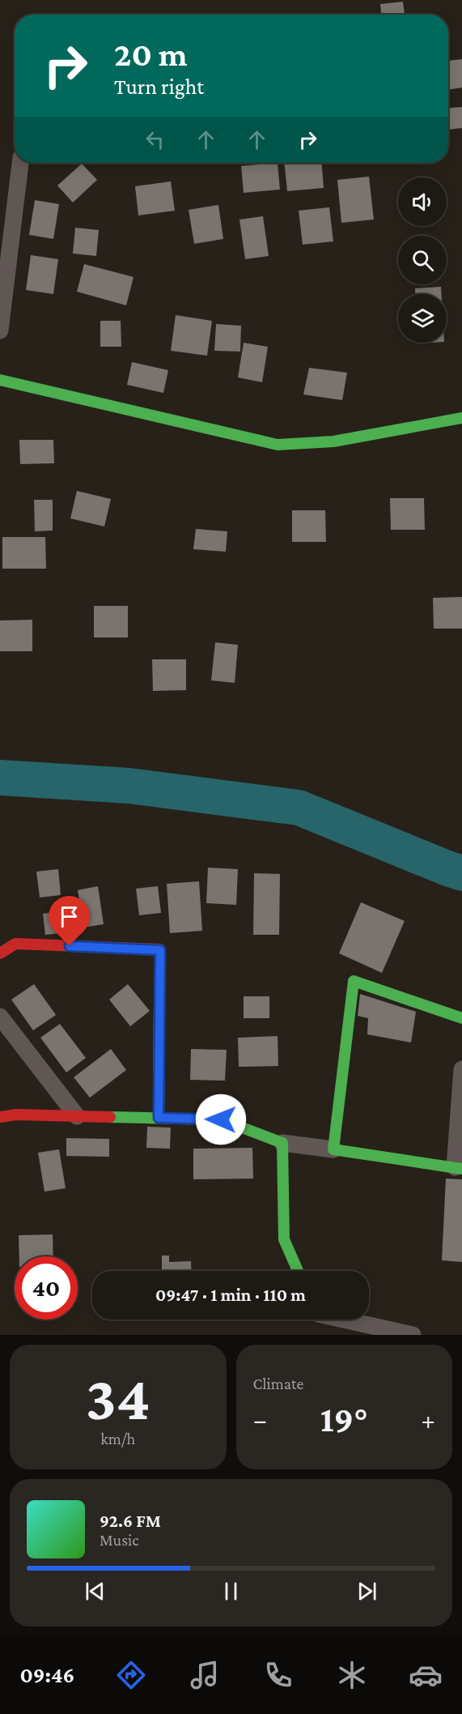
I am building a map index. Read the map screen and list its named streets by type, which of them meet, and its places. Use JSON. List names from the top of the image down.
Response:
{
  "page": {
    "turn": ["20 m", "Turn right"],
    "limit": "40",
    "trip": "09:47 · 1 min · 110 m",
    "tile": [
      ["34", "km/h"],
      "Climate"
    ],
    "heat": ["−", "19°", "+"],
    "song": ["92.6 FM", "Music"],
    "tabs": "09:46"
  }
}
